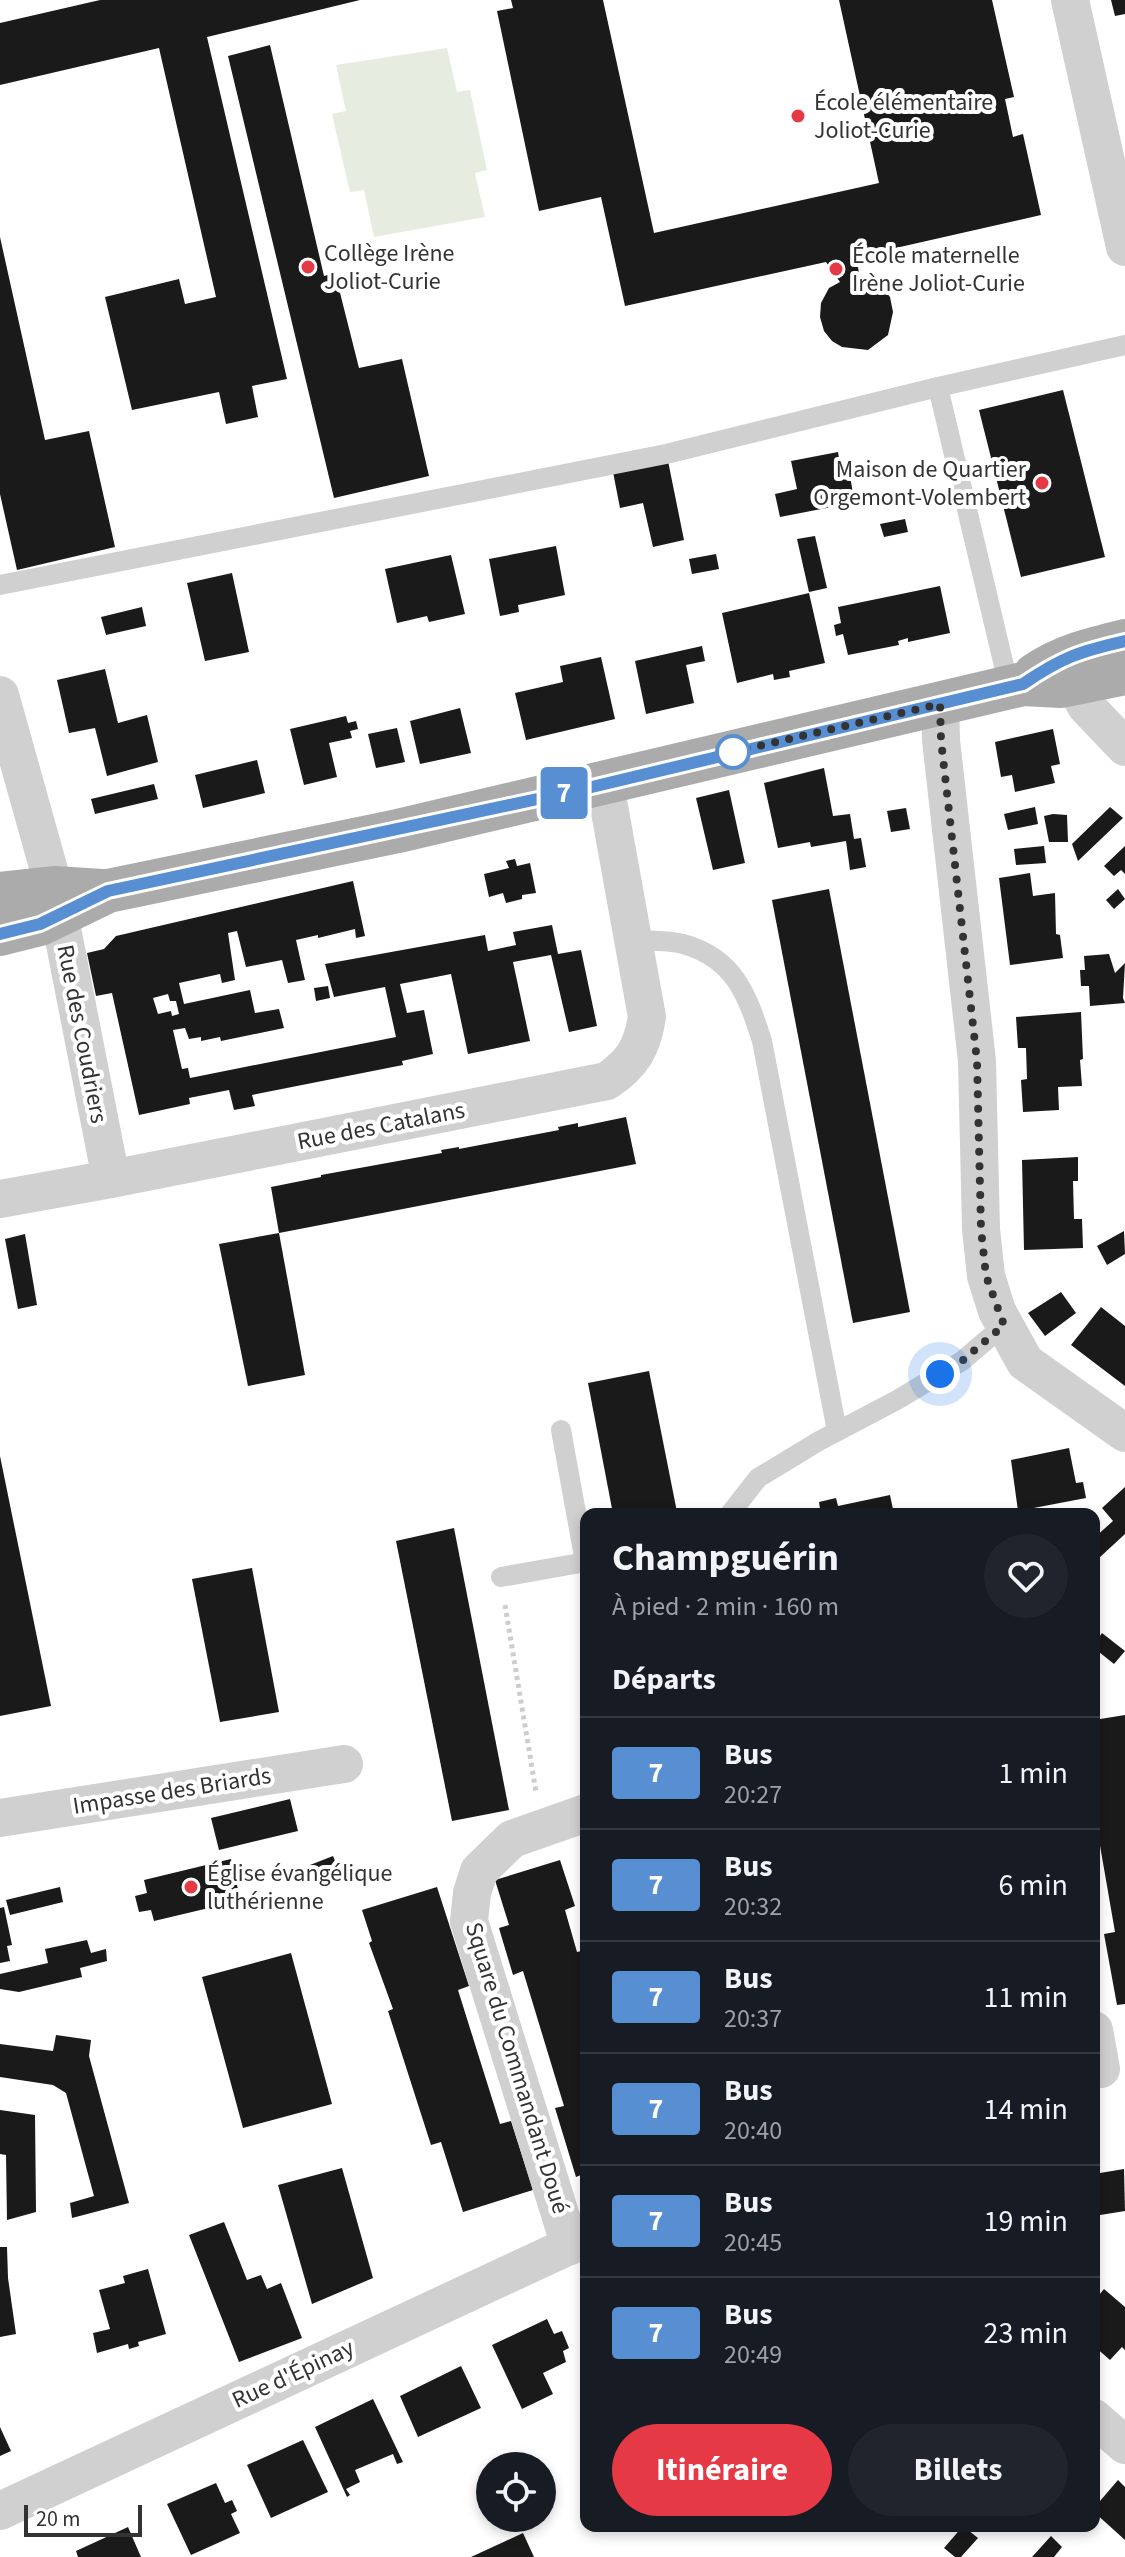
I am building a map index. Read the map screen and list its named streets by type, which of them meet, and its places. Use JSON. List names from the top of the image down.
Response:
{
  "streets": {
    "street": [
      "Rue des Coudriers",
      "Rue des Catalans",
      "Impasse des Briards",
      "Square du Commandant Doué",
      "Rue d'Épinay"
    ]
  },
  "crossings": [
    ["Rue des Coudriers", "Rue des Catalans"],
    ["Square du Commandant Doué", "Rue d'Épinay"]
  ],
  "places": [
    "École élémentaire Joliot-Curie",
    "Collège Irène Joliot-Curie",
    "École maternelle Irène Joliot-Curie",
    "Maison de Quartier Orgemont-Volembert",
    "Église évangélique luthérienne"
  ],
  "lines": ["bus line 7"],
  "scale_bar": "20 m",
  "page": {
    "on_map": "7",
    "heading": [
      ["Champguérin", "À pied · 2 min · 160 m"],
      "Départs"
    ],
    "list": [
      {
        "mark": "7",
        "name": "Bus",
        "note": "20:27",
        "value": "1 min"
      },
      {
        "mark": "7",
        "name": "Bus",
        "note": "20:32",
        "value": "6 min"
      },
      {
        "mark": "7",
        "name": "Bus",
        "note": "20:37",
        "value": "11 min"
      },
      {
        "mark": "7",
        "name": "Bus",
        "note": "20:40",
        "value": "14 min"
      },
      {
        "mark": "7",
        "name": "Bus",
        "note": "20:45",
        "value": "19 min"
      },
      {
        "mark": "7",
        "name": "Bus",
        "note": "20:49",
        "value": "23 min"
      }
    ],
    "buttons": ["Itinéraire", "Billets"],
    "scale": "20 m"
  }
}
